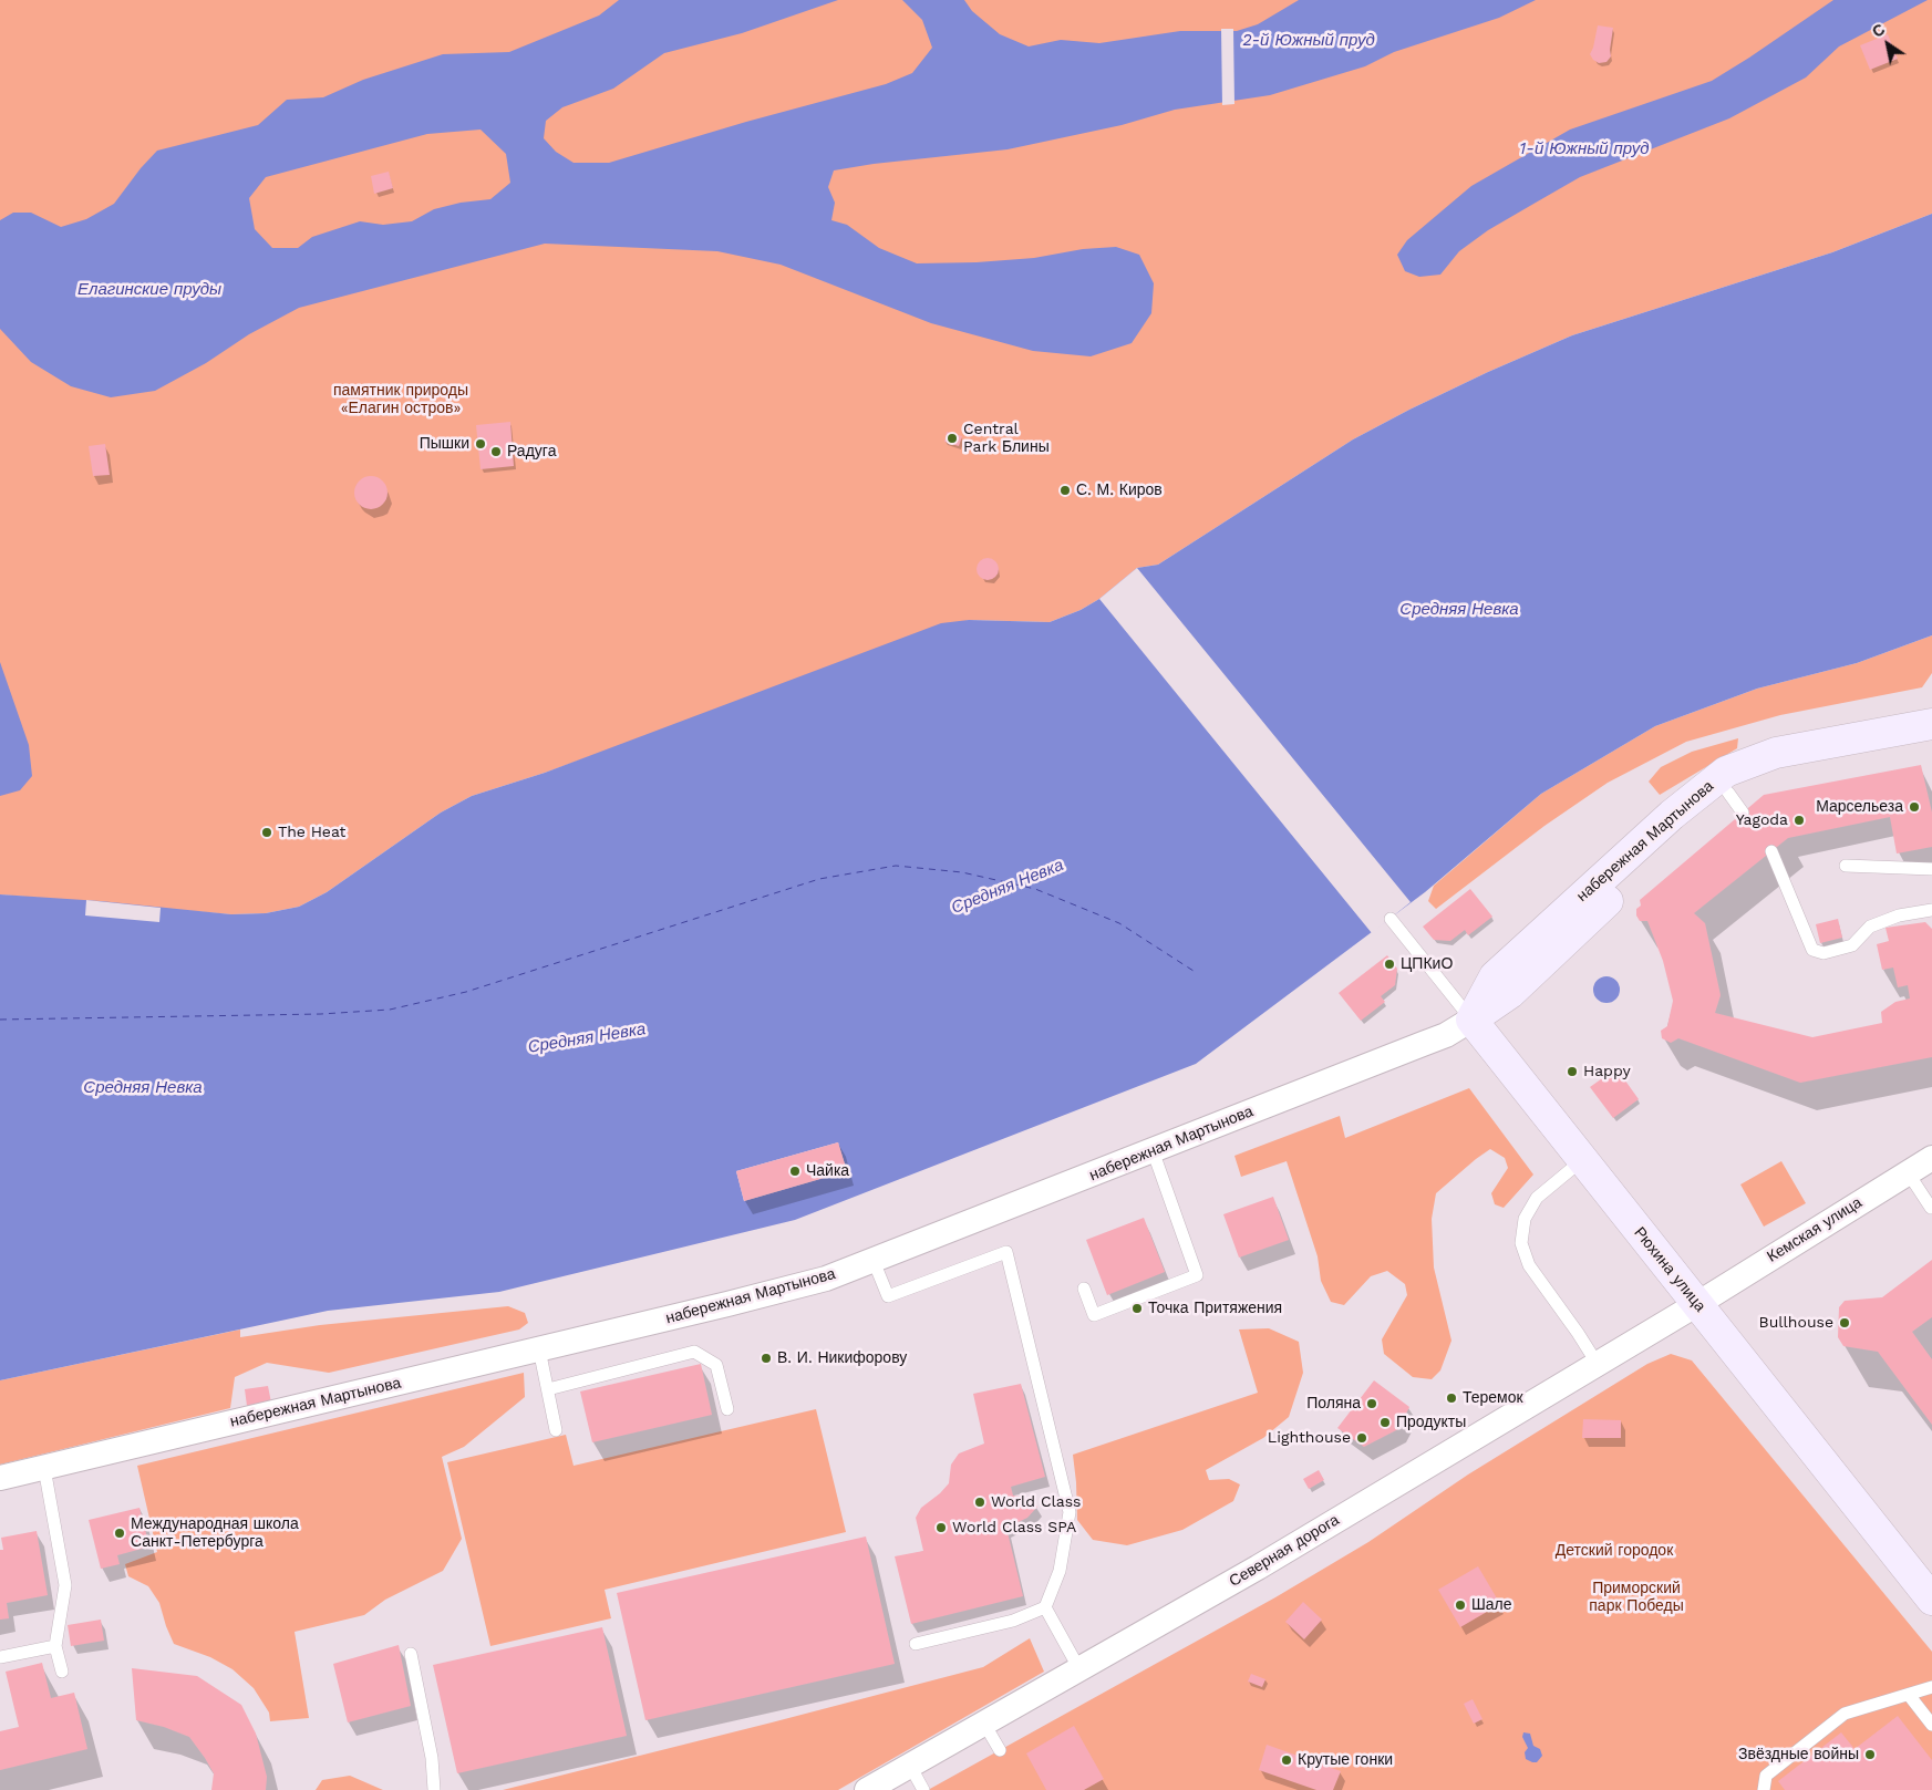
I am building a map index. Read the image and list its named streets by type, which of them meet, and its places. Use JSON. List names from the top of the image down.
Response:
{
  "streets": {
    "street": [
      "набережная Мартынова",
      "Кемская улица",
      "Рюхина улица",
      "Северная дорога"
    ]
  },
  "crossings": [
    ["набережная Мартынова", "Рюхина улица"],
    ["Кемская улица", "Рюхина улица"],
    ["Кемская улица", "Северная дорога"],
    ["Рюхина улица", "Северная дорога"]
  ],
  "water": [
    "2-й Южный пруд",
    "1-й Южный пруд",
    "Елагинские пруды",
    "Средняя Невка"
  ],
  "parks": ["памятник природы «Елагин остров»", "Детский городок", "Приморский парк Победы"],
  "places": [
    "Central Park Блины",
    "Пышки",
    "Радуга",
    "С. М. Киров",
    "Марсельеза",
    "Yagoda",
    "The Heat",
    "ЦПКиО",
    "Happy",
    "Чайка",
    "Точка Притяжения",
    "Bullhouse",
    "В. И. Никифорову",
    "Теремок",
    "Поляна",
    "Продукты",
    "Lighthouse",
    "World Class",
    "World Class SPA",
    "Международная школа Санкт-Петербурга",
    "Шале",
    "Звёздные войны",
    "Крутые гонки"
  ],
  "north": "top left"
}
